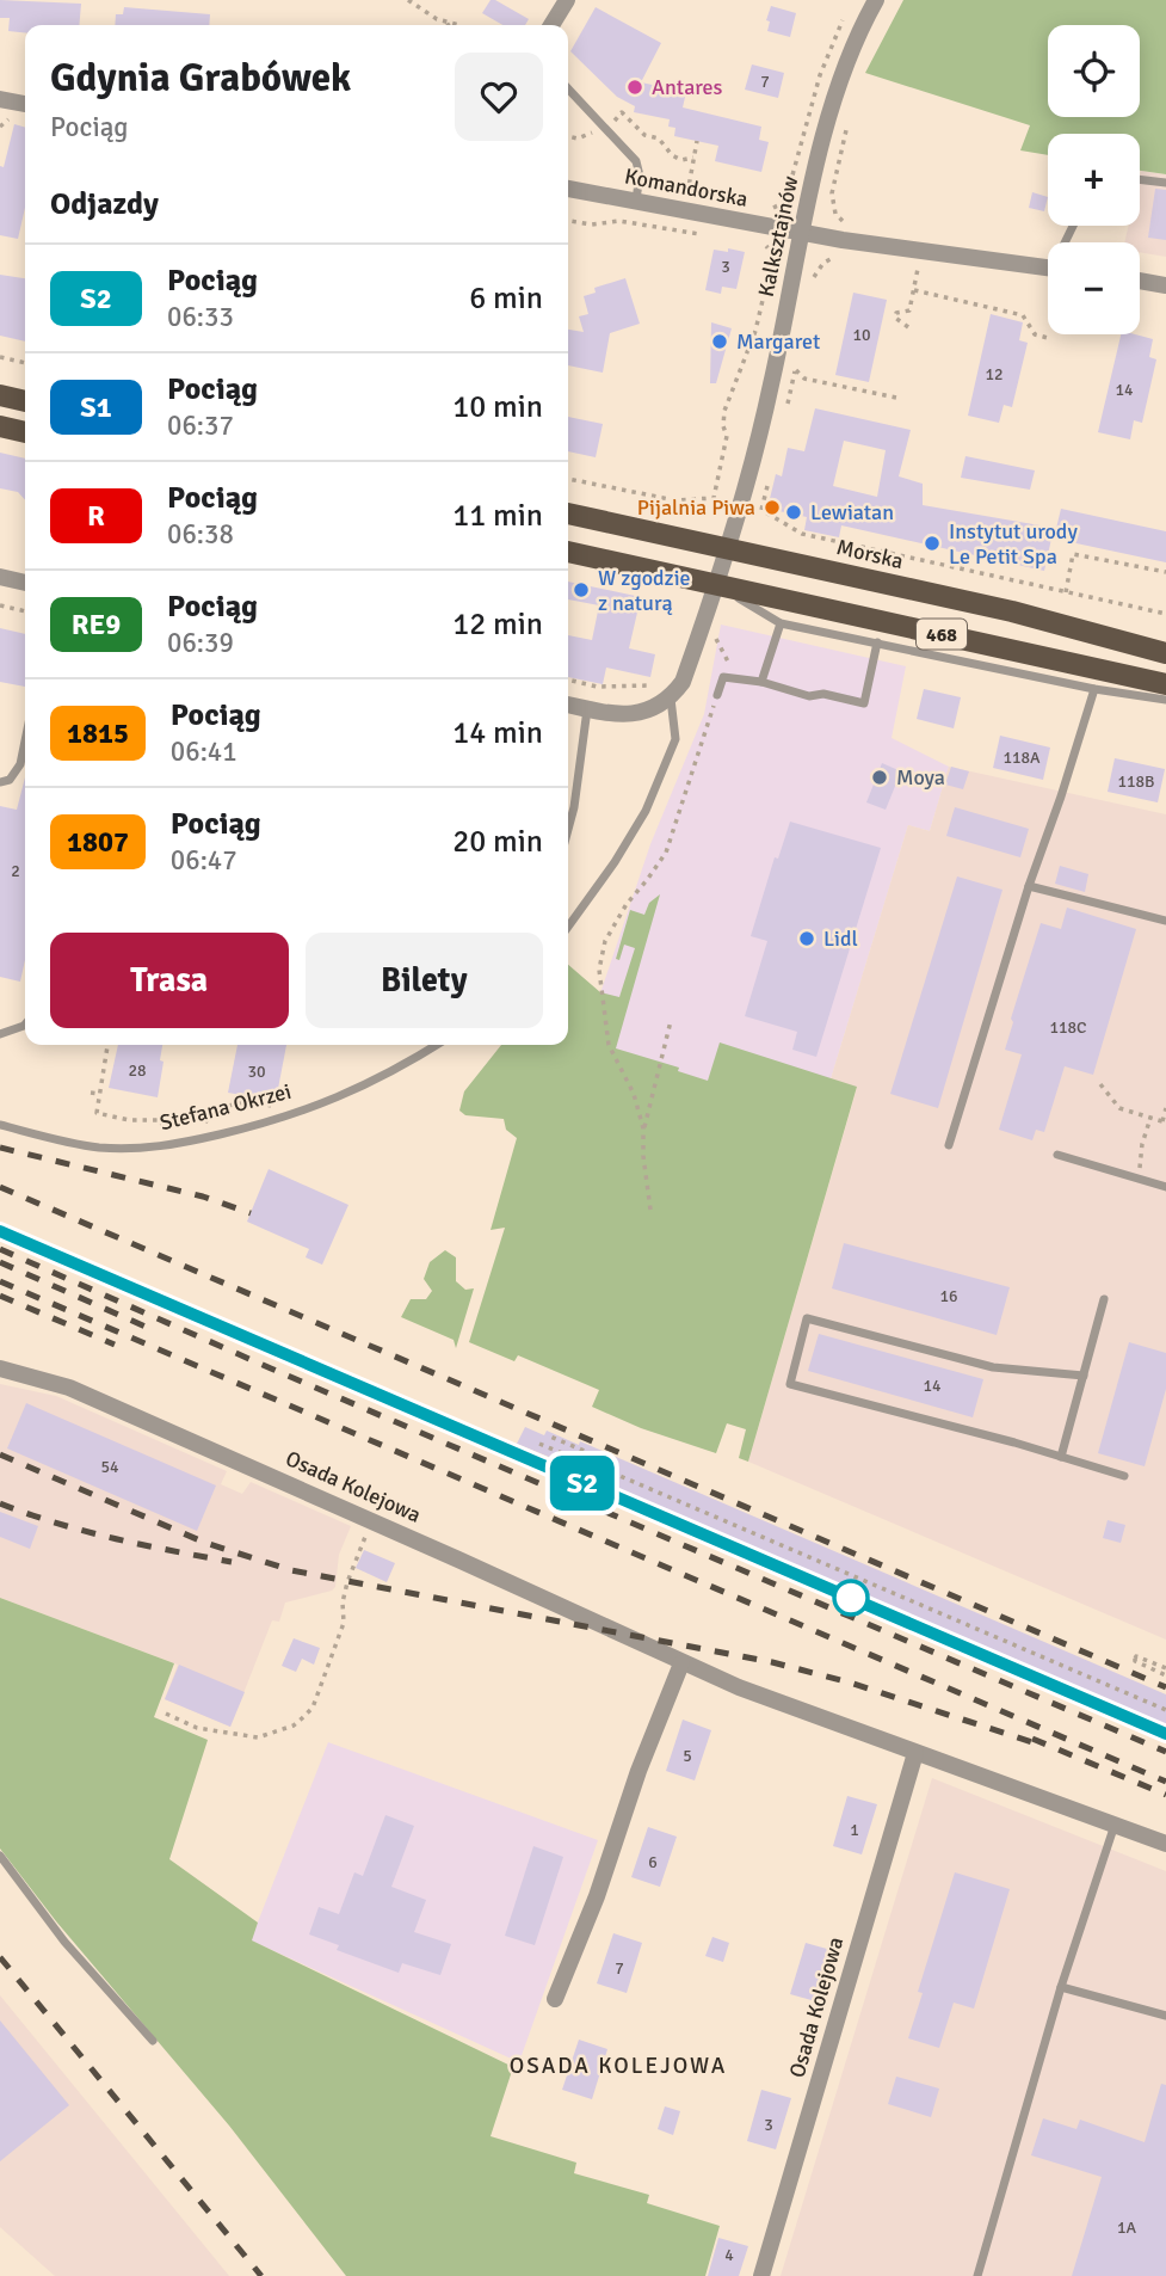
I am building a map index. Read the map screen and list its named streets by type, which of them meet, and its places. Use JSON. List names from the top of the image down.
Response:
{
  "streets": {
    "main road": ["Morska", "468"],
    "street": ["Komandorska", "Kalksztajnów", "Osada Kolejowa"],
    "lane": ["Stefana Okrzei"]
  },
  "crossings": [
    ["Komandorska", "Kalksztajnów"],
    ["Kalksztajnów", "Morska"],
    ["Kalksztajnów", "468"]
  ],
  "districts": ["OSADA KOLEJOWA"],
  "places": [
    "Antares",
    "Margaret",
    "Pijalnia Piwa",
    "Lewiatan",
    "Instytut urody Le Petit Spa",
    "W zgodzie z naturą",
    "Moya",
    "Lidl"
  ],
  "house_numbers": [
    "7",
    "3",
    "10",
    "12",
    "14",
    "118A",
    "118B",
    "2",
    "118C",
    "28",
    "30",
    "16",
    "14",
    "54",
    "5",
    "1",
    "6",
    "7",
    "3",
    "1A",
    "4"
  ],
  "page": {
    "on_map": "S2",
    "map_buttons": ["+", "−"],
    "heading": [
      ["Gdynia Grabówek", "Pociąg"],
      "Odjazdy"
    ],
    "list": [
      {
        "mark": "S2",
        "name": "Pociąg",
        "note": "06:33",
        "value": "6 min"
      },
      {
        "mark": "S1",
        "name": "Pociąg",
        "note": "06:37",
        "value": "10 min"
      },
      {
        "mark": "R",
        "name": "Pociąg",
        "note": "06:38",
        "value": "11 min"
      },
      {
        "mark": "RE9",
        "name": "Pociąg",
        "note": "06:39",
        "value": "12 min"
      },
      {
        "mark": "1815",
        "name": "Pociąg",
        "note": "06:41",
        "value": "14 min"
      },
      {
        "mark": "1807",
        "name": "Pociąg",
        "note": "06:47",
        "value": "20 min"
      }
    ],
    "buttons": ["Trasa", "Bilety"]
  }
}
